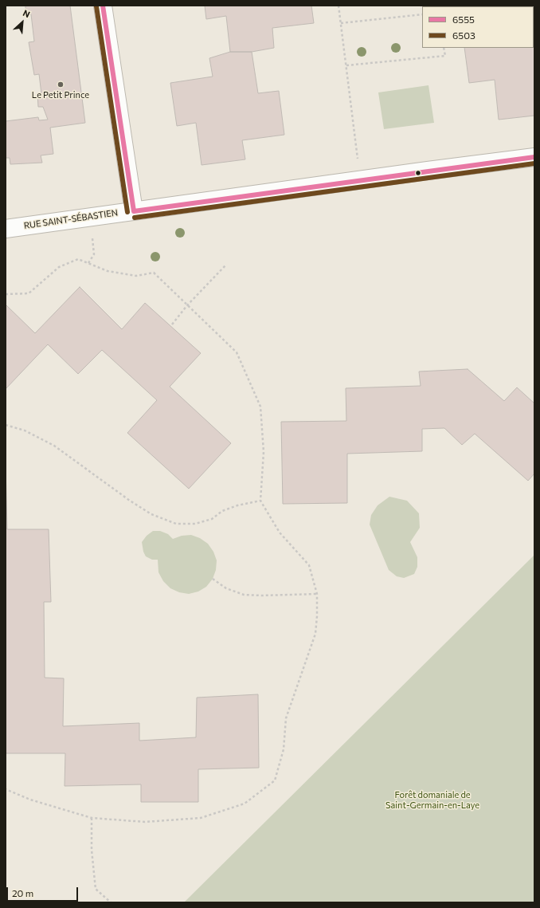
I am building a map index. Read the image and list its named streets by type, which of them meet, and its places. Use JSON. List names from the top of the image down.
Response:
{
  "streets": {
    "street": ["RUE SAINT-SÉBASTIEN"]
  },
  "parks": ["Forêt domaniale de Saint-Germain-en-Laye"],
  "places": ["Le Petit Prince"],
  "lines": ["transit line 6555", "transit line 6503"],
  "legend": ["6555", "6503"],
  "scale_bar": "20 m",
  "north": "top right"
}
